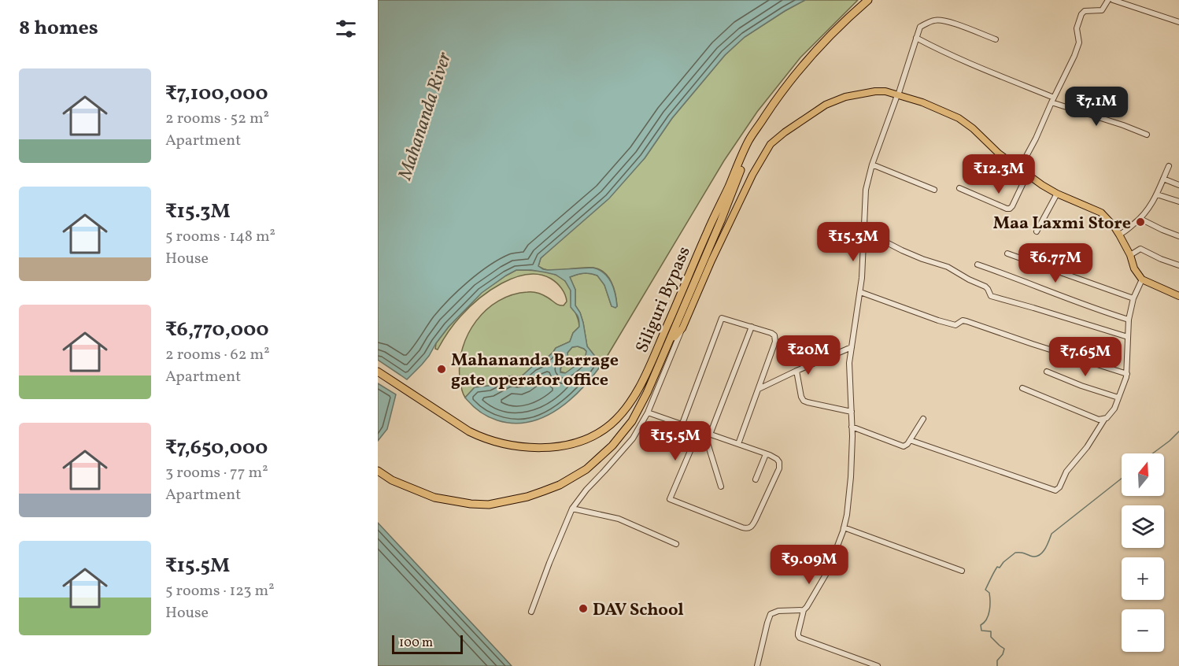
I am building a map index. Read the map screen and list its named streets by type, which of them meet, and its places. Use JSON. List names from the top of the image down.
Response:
{
  "streets": {
    "highway": ["Siliguri Bypass"]
  },
  "water": ["Mahananda River"],
  "places": ["Maa Laxmi Store", "Mahananda Barrage gate operator office", "DAV School"],
  "scale_bar": "100 m",
  "north": "top",
  "page": {
    "heading": "8 homes",
    "list": [
      {
        "name": "₹7,100,000",
        "note": "2 rooms · 52 m² · Apartment"
      },
      {
        "name": "₹15.3M",
        "note": "5 rooms · 148 m² · House"
      },
      {
        "name": "₹6,770,000",
        "note": "2 rooms · 62 m² · Apartment"
      },
      {
        "name": "₹7,650,000",
        "note": "3 rooms · 77 m² · Apartment"
      },
      {
        "name": "₹15.5M",
        "note": "5 rooms · 123 m² · House"
      }
    ],
    "price": [
      "₹7.1M",
      "₹12.3M",
      "₹15.3M",
      "₹6.77M",
      "₹20M",
      "₹7.65M",
      "₹15.5M",
      "₹9.09M"
    ],
    "map_buttons": ["+", "−"],
    "scale": "100 m"
  }
}
